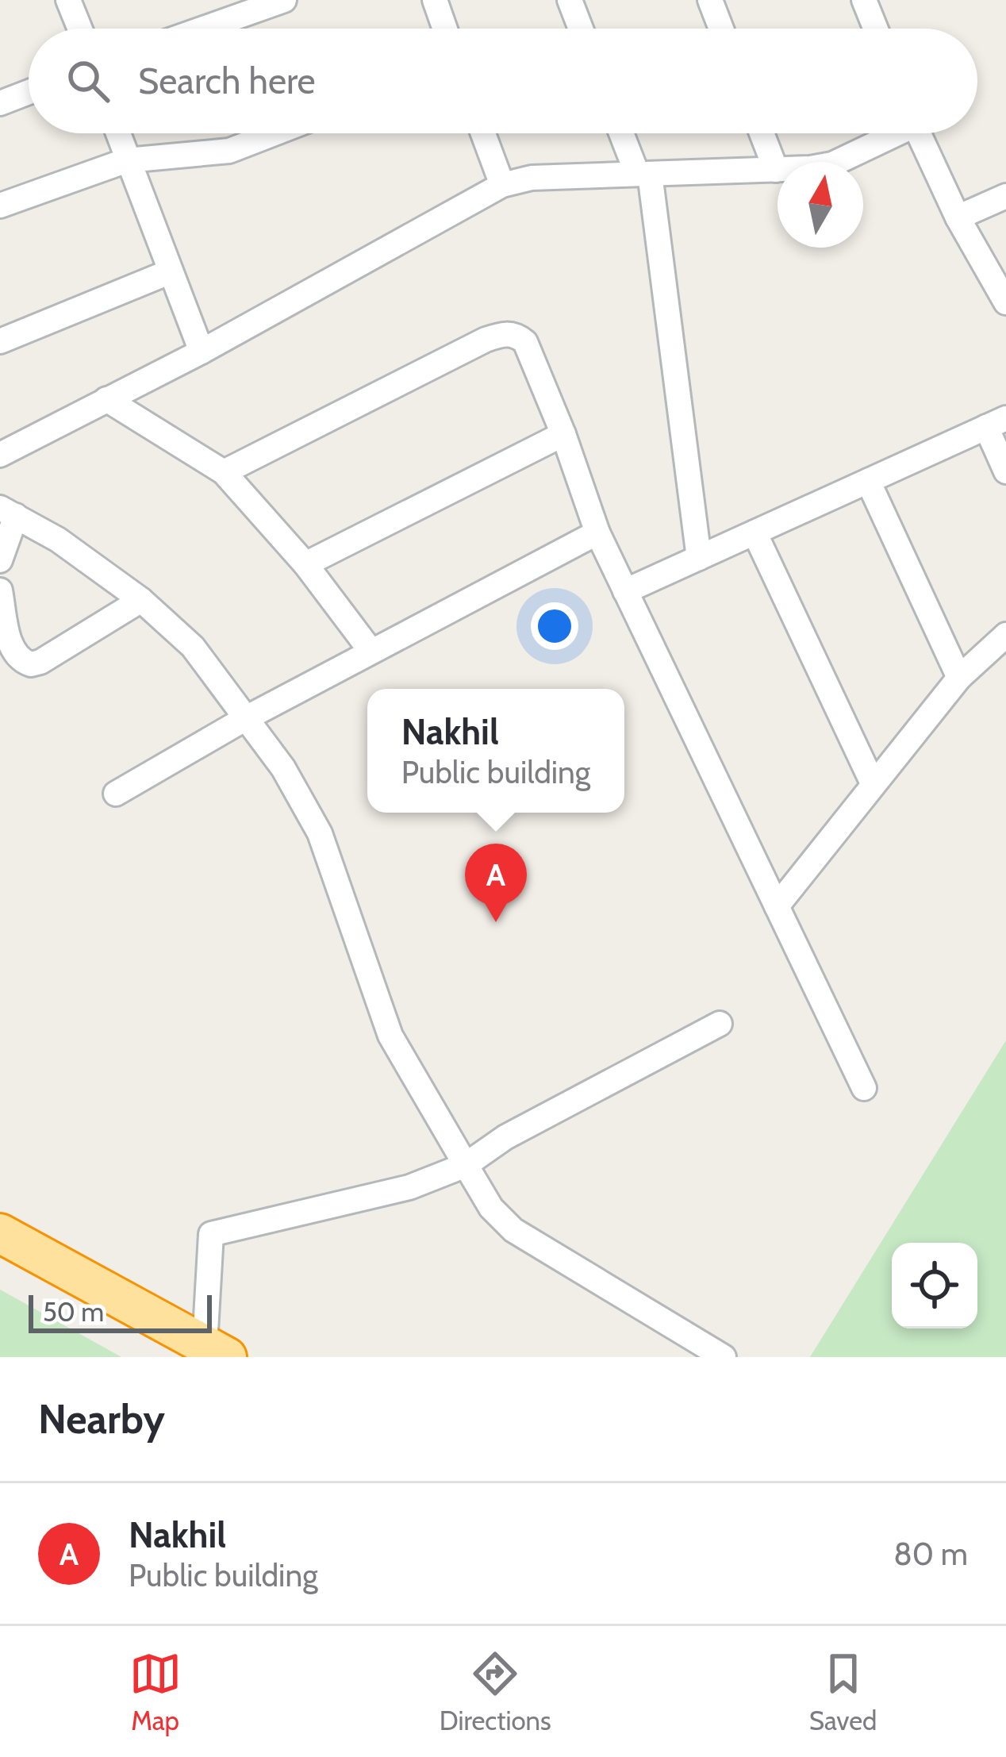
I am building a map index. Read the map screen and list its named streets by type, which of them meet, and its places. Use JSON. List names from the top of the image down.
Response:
{
  "scale_bar": "50 m",
  "north": "top",
  "page": {
    "search": "Search here",
    "popup": ["Nakhil", "Public building"],
    "pins": "A",
    "scale": "50 m",
    "heading": "Nearby",
    "list": [
      {
        "mark": "A",
        "name": "Nakhil",
        "note": "Public building",
        "value": "80 m"
      }
    ],
    "nav": ["Map", "Directions", "Saved"]
  }
}
